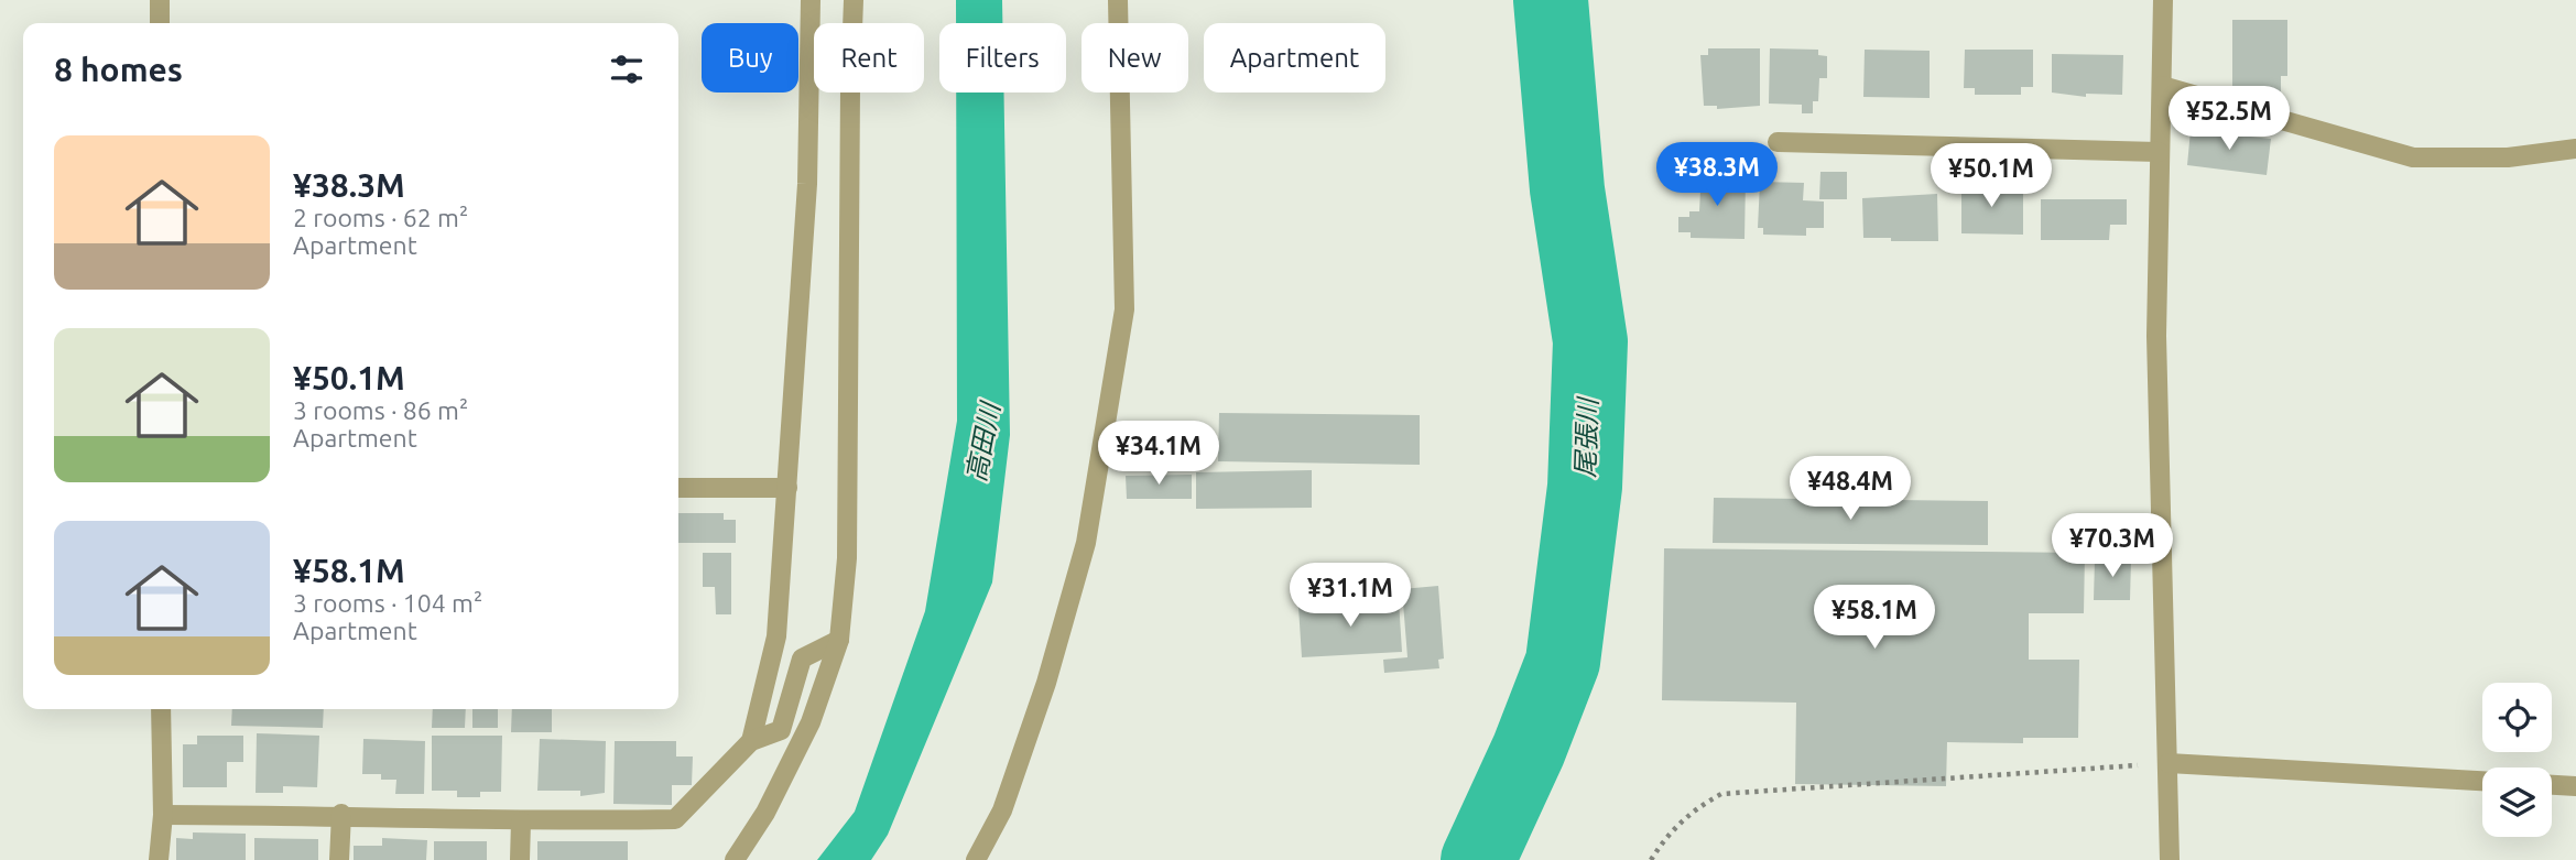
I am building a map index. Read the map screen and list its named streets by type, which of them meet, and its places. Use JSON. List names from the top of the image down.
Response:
{
  "water": ["尾張川", "高田川"],
  "page": {
    "chip": [
      "Buy",
      "Rent",
      "Filters",
      "New",
      "Apartment"
    ],
    "heading": "8 homes",
    "price": [
      "¥52.5M",
      "¥38.3M",
      "¥50.1M",
      "¥34.1M",
      "¥48.4M",
      "¥70.3M",
      "¥31.1M",
      "¥58.1M"
    ],
    "list": [
      {
        "name": "¥38.3M",
        "note": "2 rooms · 62 m² · Apartment"
      },
      {
        "name": "¥50.1M",
        "note": "3 rooms · 86 m² · Apartment"
      },
      {
        "name": "¥58.1M",
        "note": "3 rooms · 104 m² · Apartment"
      }
    ]
  }
}
